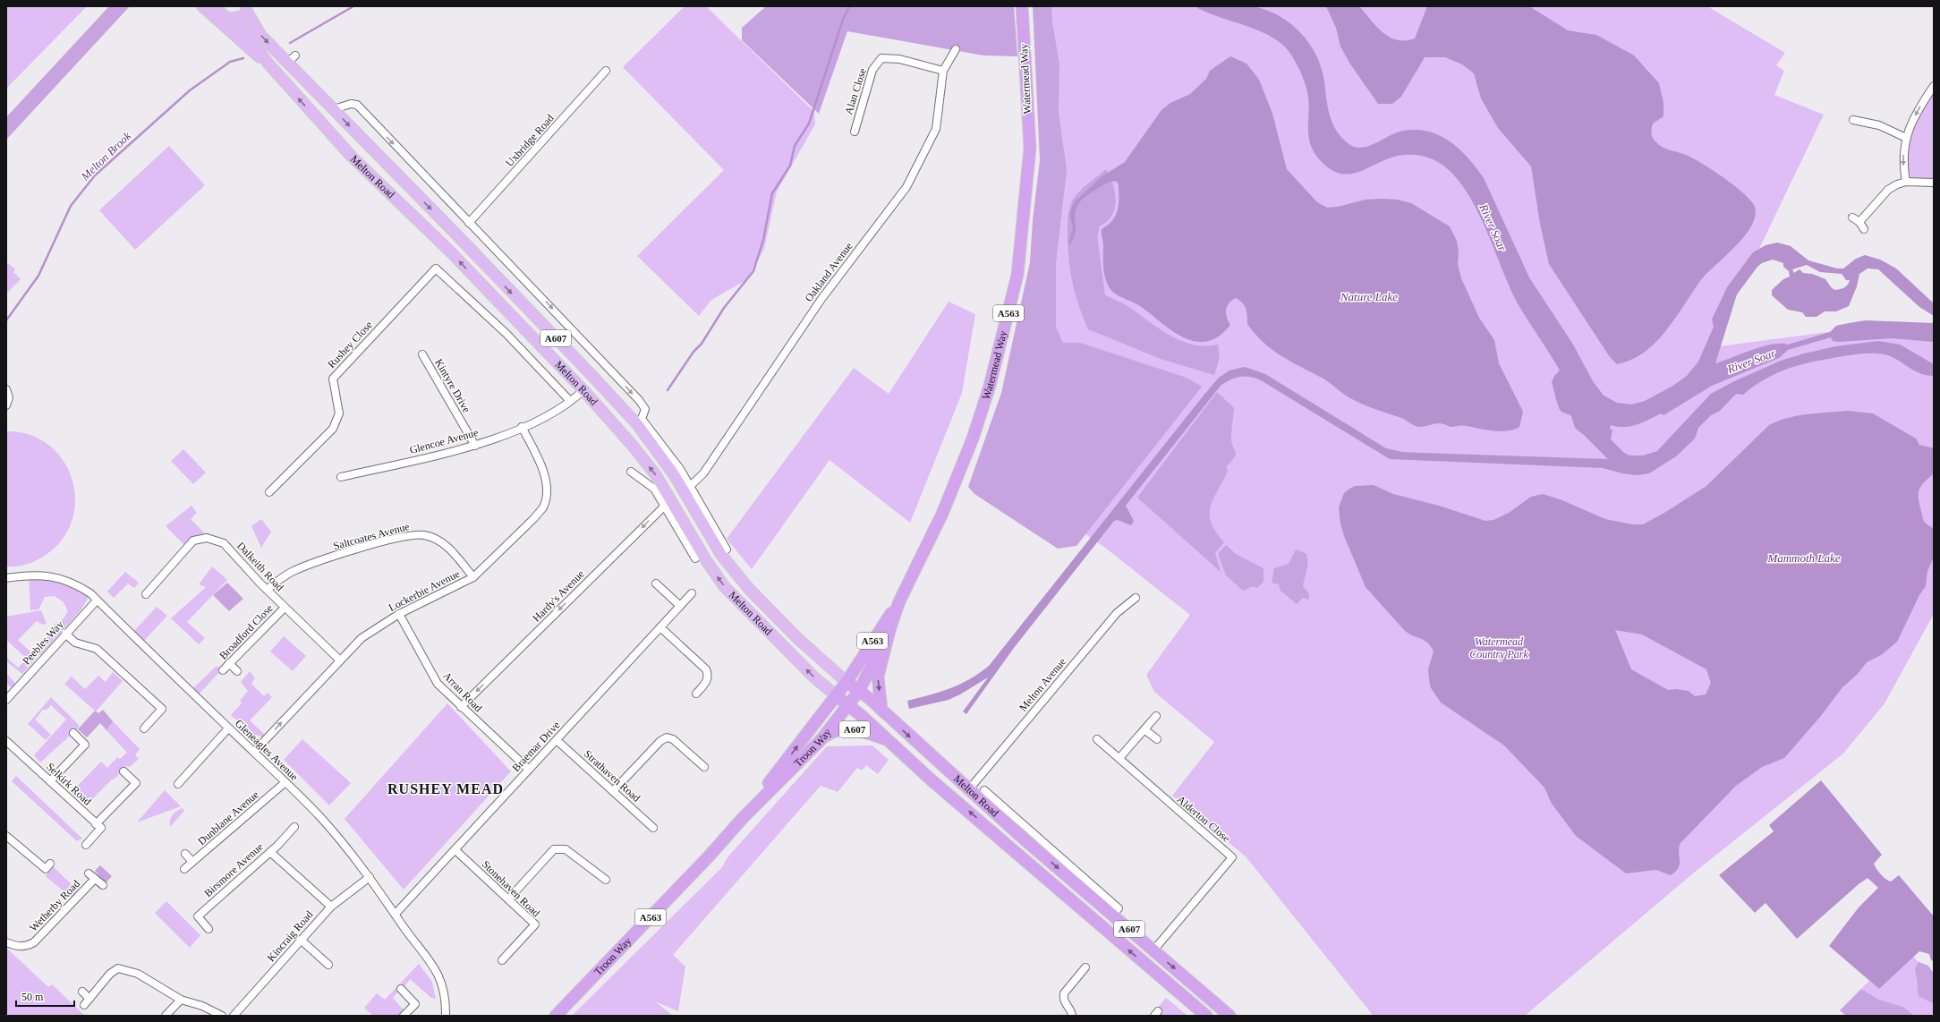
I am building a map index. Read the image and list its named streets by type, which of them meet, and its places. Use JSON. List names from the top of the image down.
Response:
{
  "streets": {
    "highway": [
      "Watermead Way",
      "Melton Road",
      "A563",
      "A607",
      "Troon Way"
    ],
    "street": [
      "Alan Close",
      "Uxbridge Road",
      "Oakland Avenue",
      "Rushey Close",
      "Kintyre Drive",
      "Glencoe Avenue",
      "Saltcoates Avenue",
      "Dalkeith Road",
      "Lockerbie Avenue",
      "Hardy's Avenue",
      "Broadford Close",
      "Peebles Way",
      "Melton Avenue",
      "Arran Road",
      "Braemar Drive",
      "Gleneagles Avenue",
      "Strathaven Road",
      "Selkirk Road",
      "Dunblane Avenue",
      "Alderton Close",
      "Birsmore Avenue",
      "Stonehaven Road",
      "Wetherby Road",
      "Kincraig Road"
    ]
  },
  "crossings": [
    ["Watermead Way", "Melton Road"],
    ["Watermead Way", "Troon Way"],
    ["Alan Close", "Oakland Avenue"],
    ["Melton Road", "Oakland Avenue"],
    ["Melton Road", "A607"],
    ["Melton Road", "Glencoe Avenue"],
    ["Melton Road", "Hardy's Avenue"],
    ["Melton Road", "Melton Avenue"],
    ["Melton Road", "Troon Way"],
    ["Melton Road", "Alderton Close"],
    ["Rushey Close", "Glencoe Avenue"],
    ["Kintyre Drive", "Glencoe Avenue"],
    ["Glencoe Avenue", "Lockerbie Avenue"],
    ["Saltcoates Avenue", "Dalkeith Road"],
    ["Saltcoates Avenue", "Lockerbie Avenue"],
    ["Dalkeith Road", "Lockerbie Avenue"],
    ["Dalkeith Road", "Broadford Close"],
    ["Lockerbie Avenue", "Arran Road"],
    ["Lockerbie Avenue", "Gleneagles Avenue"],
    ["Hardy's Avenue", "Arran Road"],
    ["Peebles Way", "Gleneagles Avenue"],
    ["Arran Road", "Braemar Drive"],
    ["Braemar Drive", "Gleneagles Avenue"],
    ["Braemar Drive", "Strathaven Road"],
    ["Braemar Drive", "Stonehaven Road"],
    ["Gleneagles Avenue", "Dunblane Avenue"],
    ["Gleneagles Avenue", "Kincraig Road"]
  ],
  "one_way": ["Hardy's Avenue"],
  "districts": ["RUSHEY MEAD"],
  "water": [
    "Melton Brook",
    "River Soar",
    "Nature Lake",
    "Mammoth Lake"
  ],
  "parks": ["Watermead Country Park"],
  "scale_bar": "50 m"
}
